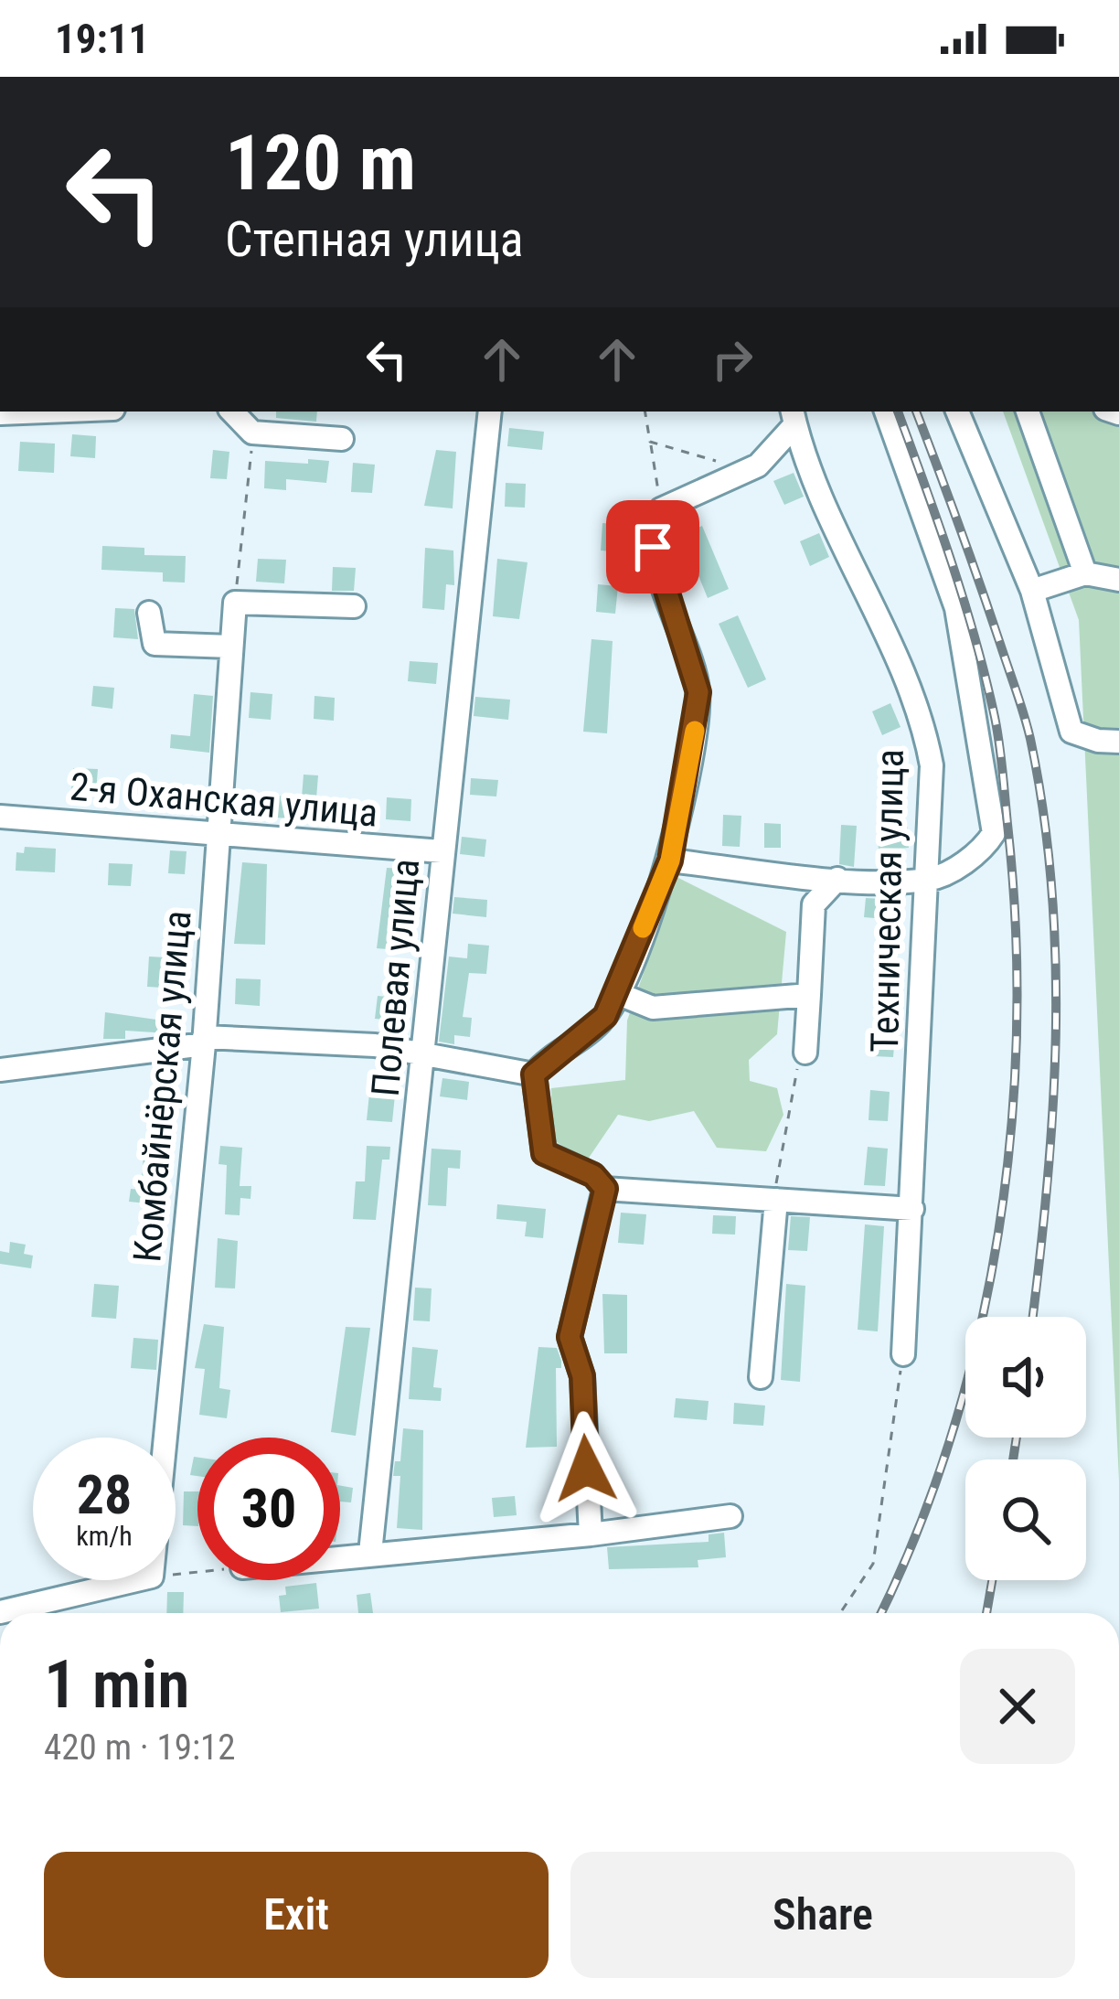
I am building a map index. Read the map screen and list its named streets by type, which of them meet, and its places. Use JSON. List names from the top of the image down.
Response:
{
  "streets": {
    "street": [
      "2-я Оханская улица",
      "Техническая улица",
      "Полевая улица",
      "Комбайнёрская улица"
    ]
  },
  "crossings": [
    ["2-я Оханская улица", "Полевая улица"],
    ["2-я Оханская улица", "Комбайнёрская улица"]
  ],
  "page": {
    "status": "19:11",
    "turn": ["120 m", "Степная улица"],
    "speed": "28 km/h",
    "limit": "30",
    "heading": ["1 min", "420 m · 19:12"],
    "buttons": ["Exit", "Share"]
  }
}
